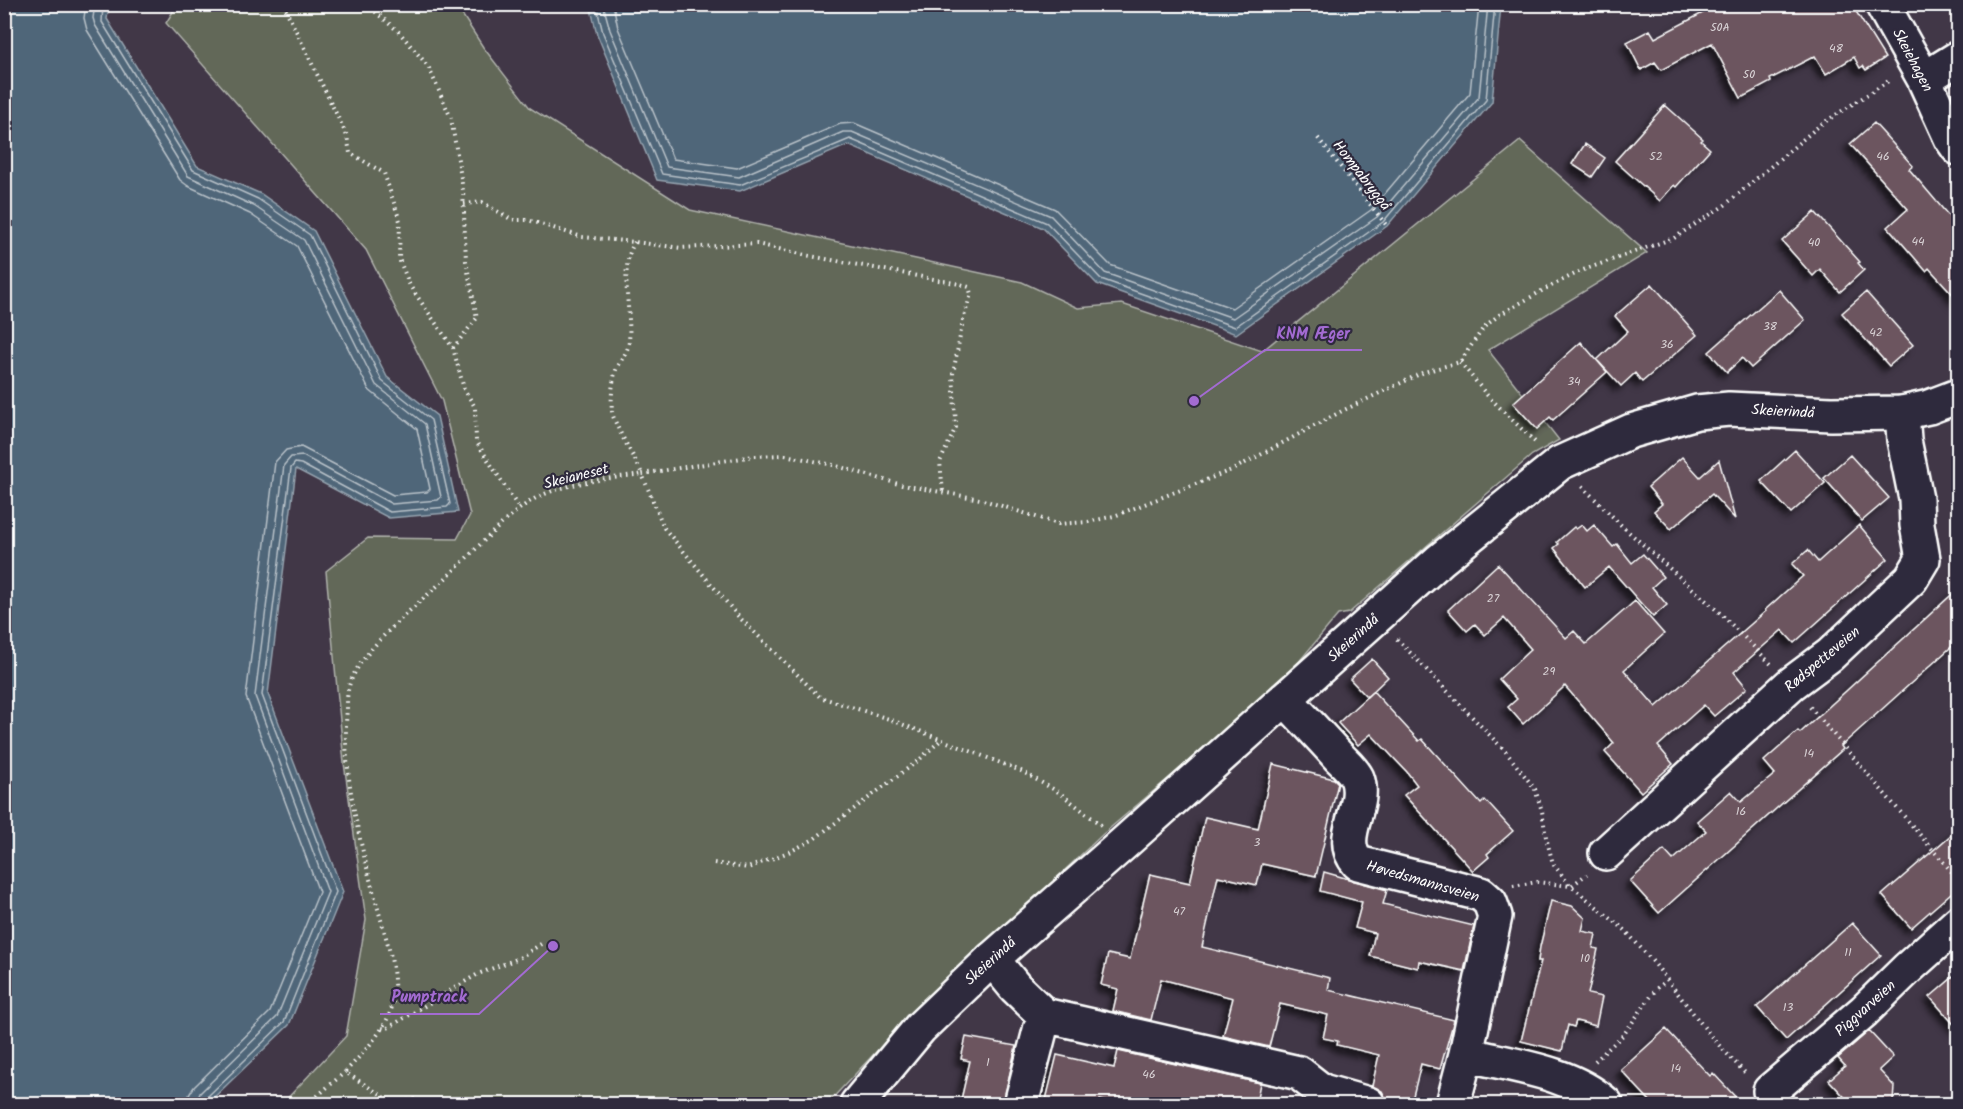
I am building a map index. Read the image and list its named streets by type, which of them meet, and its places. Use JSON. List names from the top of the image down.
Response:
{
  "streets": {
    "street": [
      "Skeiehagen",
      "Skeierindå",
      "Rødspetteveien",
      "Høvedsmannsveien",
      "Piggvarveien"
    ],
    "path": ["Hompabryggå", "Skeianeset"]
  },
  "crossings": [
    ["Skeierindå", "Rødspetteveien"],
    ["Skeierindå", "Høvedsmannsveien"]
  ],
  "places": ["KNM Æger", "Pumptrack"],
  "house_numbers": [
    "50A",
    "48",
    "50",
    "52",
    "46",
    "44",
    "40",
    "38",
    "42",
    "36",
    "34",
    "27",
    "29",
    "14",
    "16",
    "3",
    "47",
    "11",
    "10",
    "13",
    "1",
    "14",
    "46"
  ]
}
